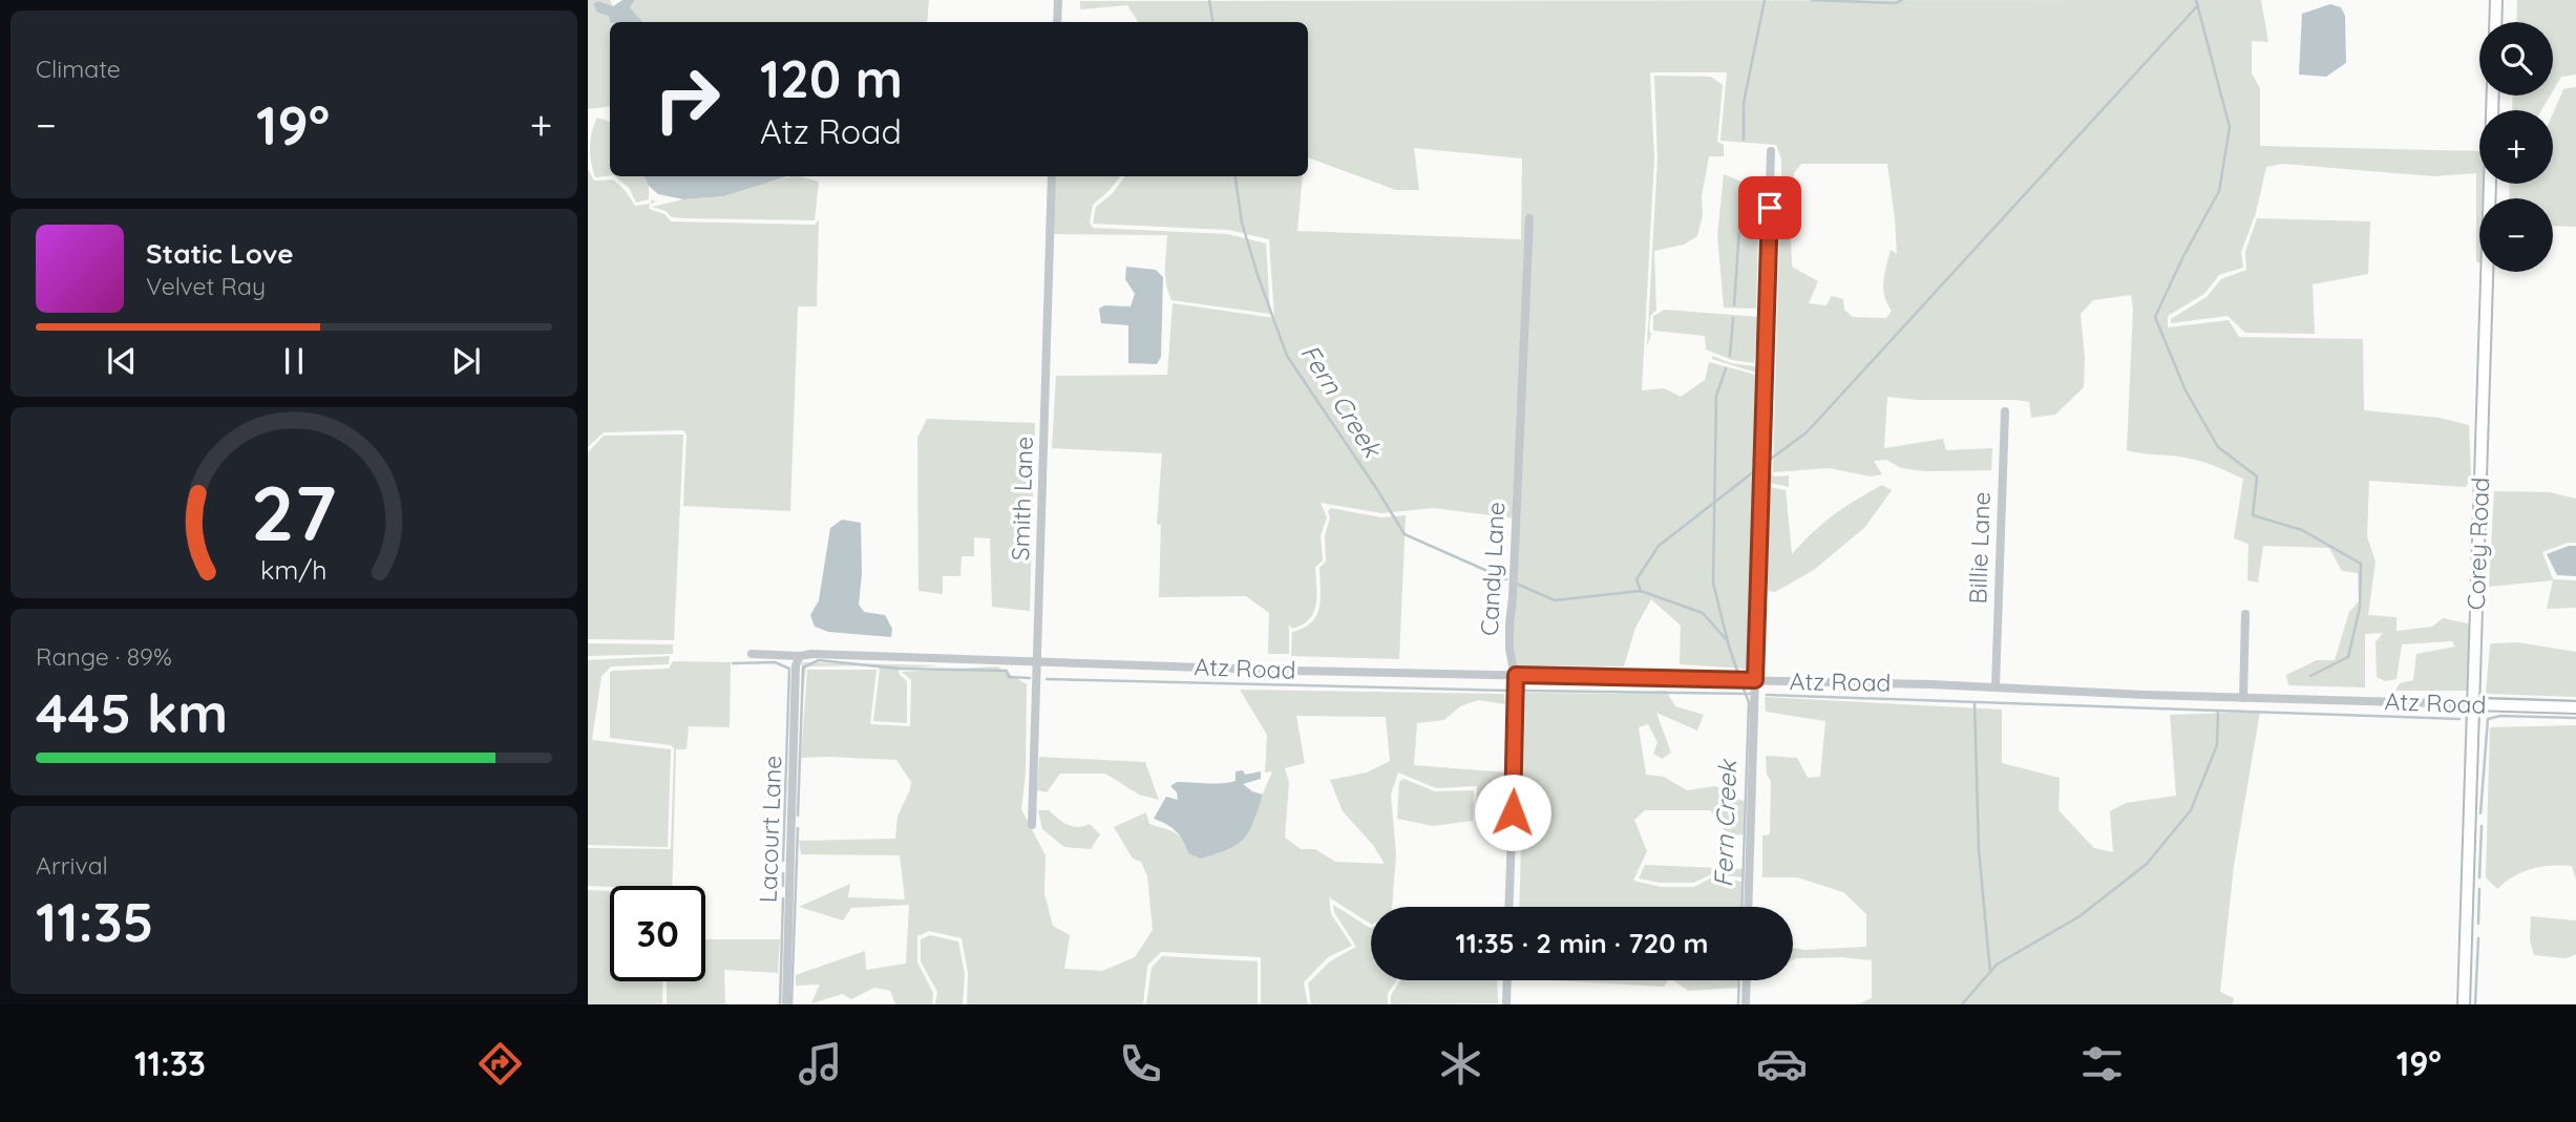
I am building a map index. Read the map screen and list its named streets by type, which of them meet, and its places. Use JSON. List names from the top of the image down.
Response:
{
  "streets": {
    "street": [
      "Smith Lane",
      "Corey Road",
      "Billie Lane",
      "Candy Lane",
      "Atz Road",
      "Lacourt Lane"
    ]
  },
  "crossings": [
    ["Smith Lane", "Atz Road"],
    ["Corey Road", "Atz Road"],
    ["Billie Lane", "Atz Road"],
    ["Candy Lane", "Atz Road"],
    ["Atz Road", "Lacourt Lane"]
  ],
  "water": ["Fern Creek"],
  "page": {
    "tile": [
      "Climate",
      ["Range · 89%", "445 km"],
      ["Arrival", "11:35"]
    ],
    "map_buttons": ["+", "−"],
    "turn": ["120 m", "Atz Road"],
    "heat": ["−", "19°", "+"],
    "song": ["Static Love", "Velvet Ray"],
    "limit": "30",
    "trip": "11:35 · 2 min · 720 m",
    "tabs": ["11:33", "19°"],
    "gauge": ["27", "km/h"]
  }
}
